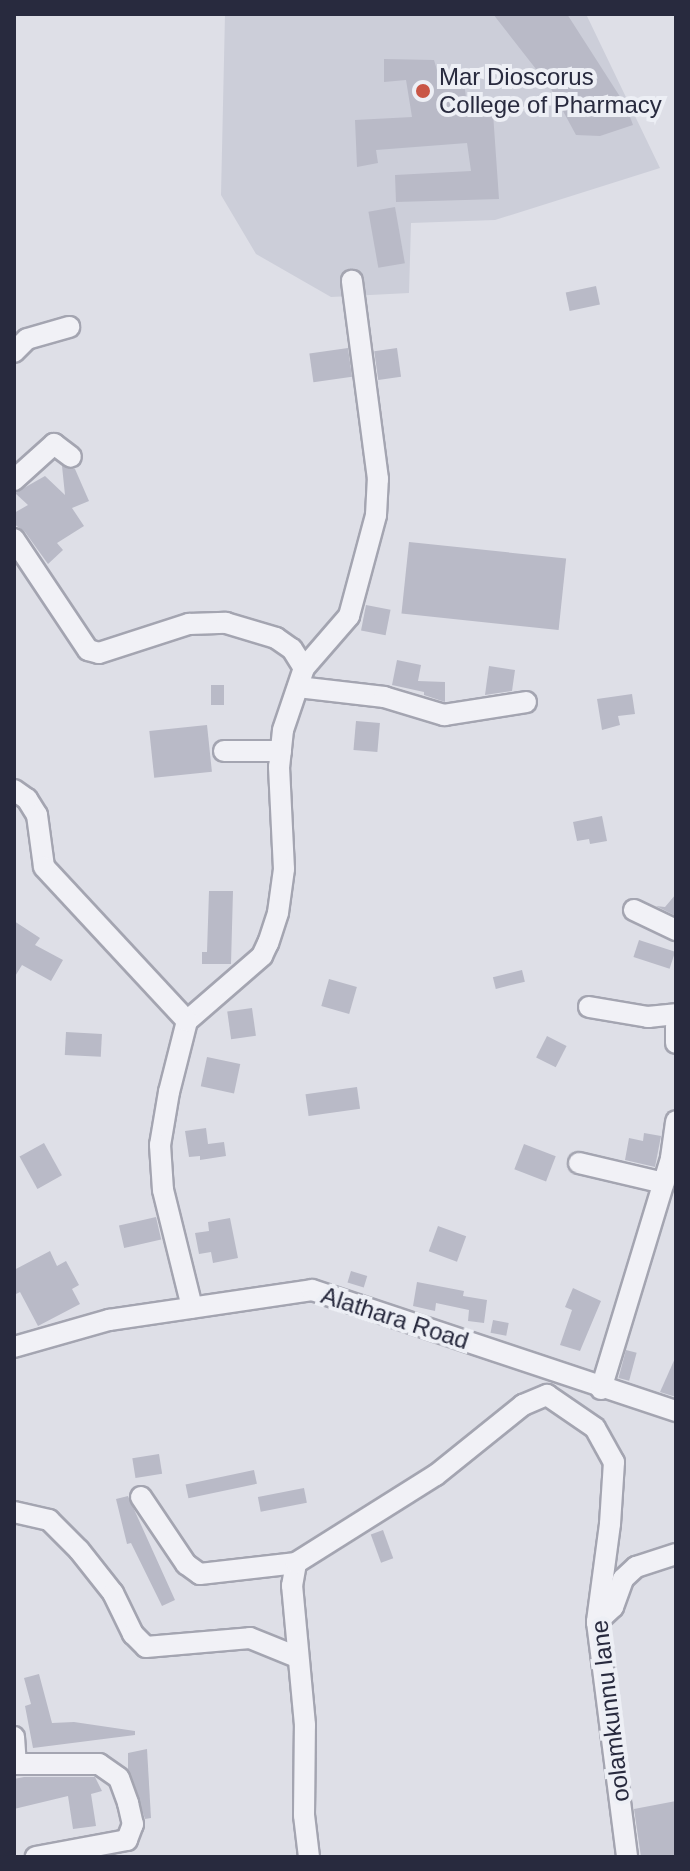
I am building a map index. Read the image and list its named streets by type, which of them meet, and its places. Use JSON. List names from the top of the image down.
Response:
{
  "streets": {
    "street": ["Alathara Road", "oolamkunnu lane"]
  },
  "places": ["Mar Dioscorus College of Pharmacy"]
}
